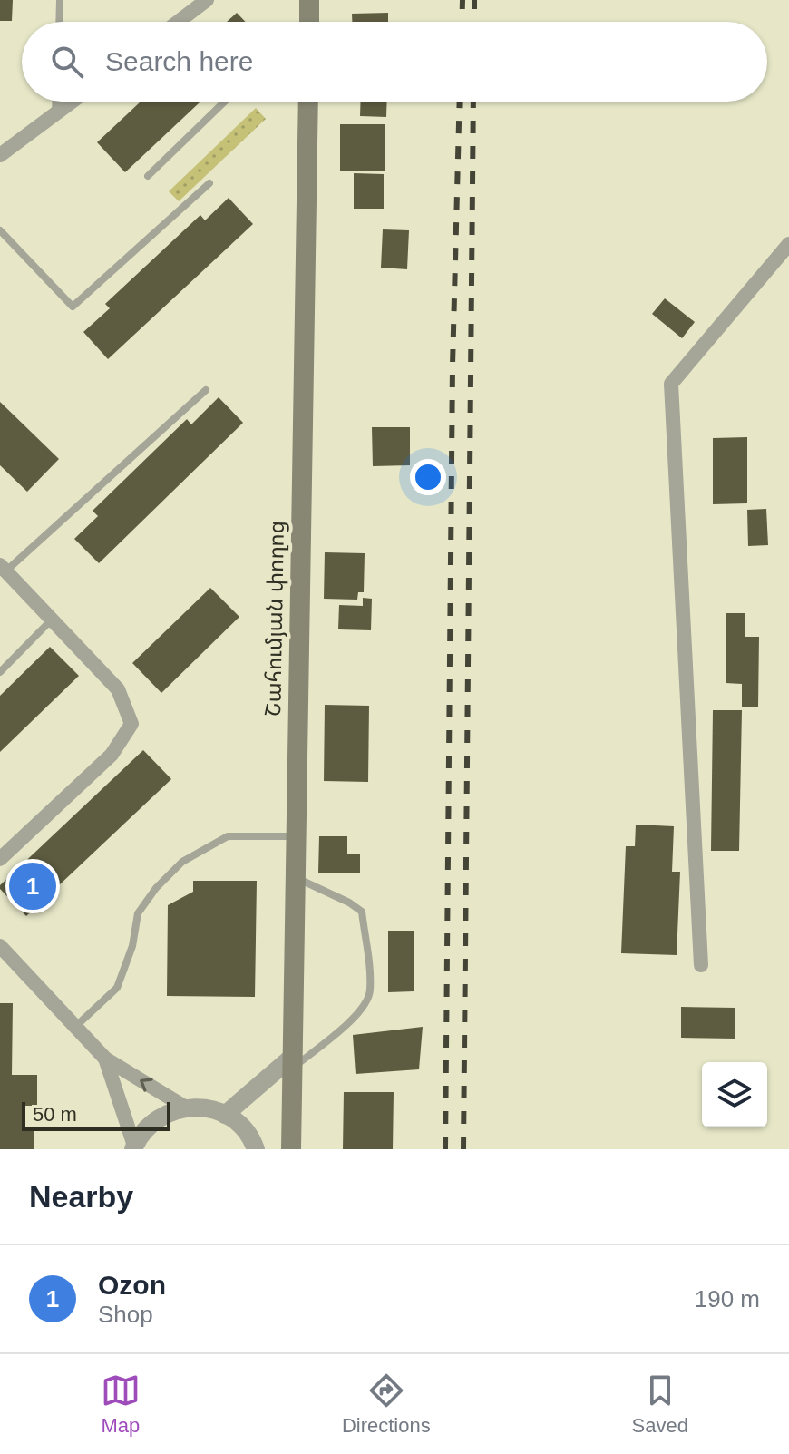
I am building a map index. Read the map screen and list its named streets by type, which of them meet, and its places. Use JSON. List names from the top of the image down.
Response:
{
  "streets": {
    "main road": ["Շահումյան փողոց"]
  },
  "scale_bar": "50 m",
  "page": {
    "search": "Search here",
    "pins": "1",
    "scale": "50 m",
    "heading": "Nearby",
    "list": [
      {
        "mark": "1",
        "name": "Ozon",
        "note": "Shop",
        "value": "190 m"
      }
    ],
    "nav": ["Map", "Directions", "Saved"]
  }
}
